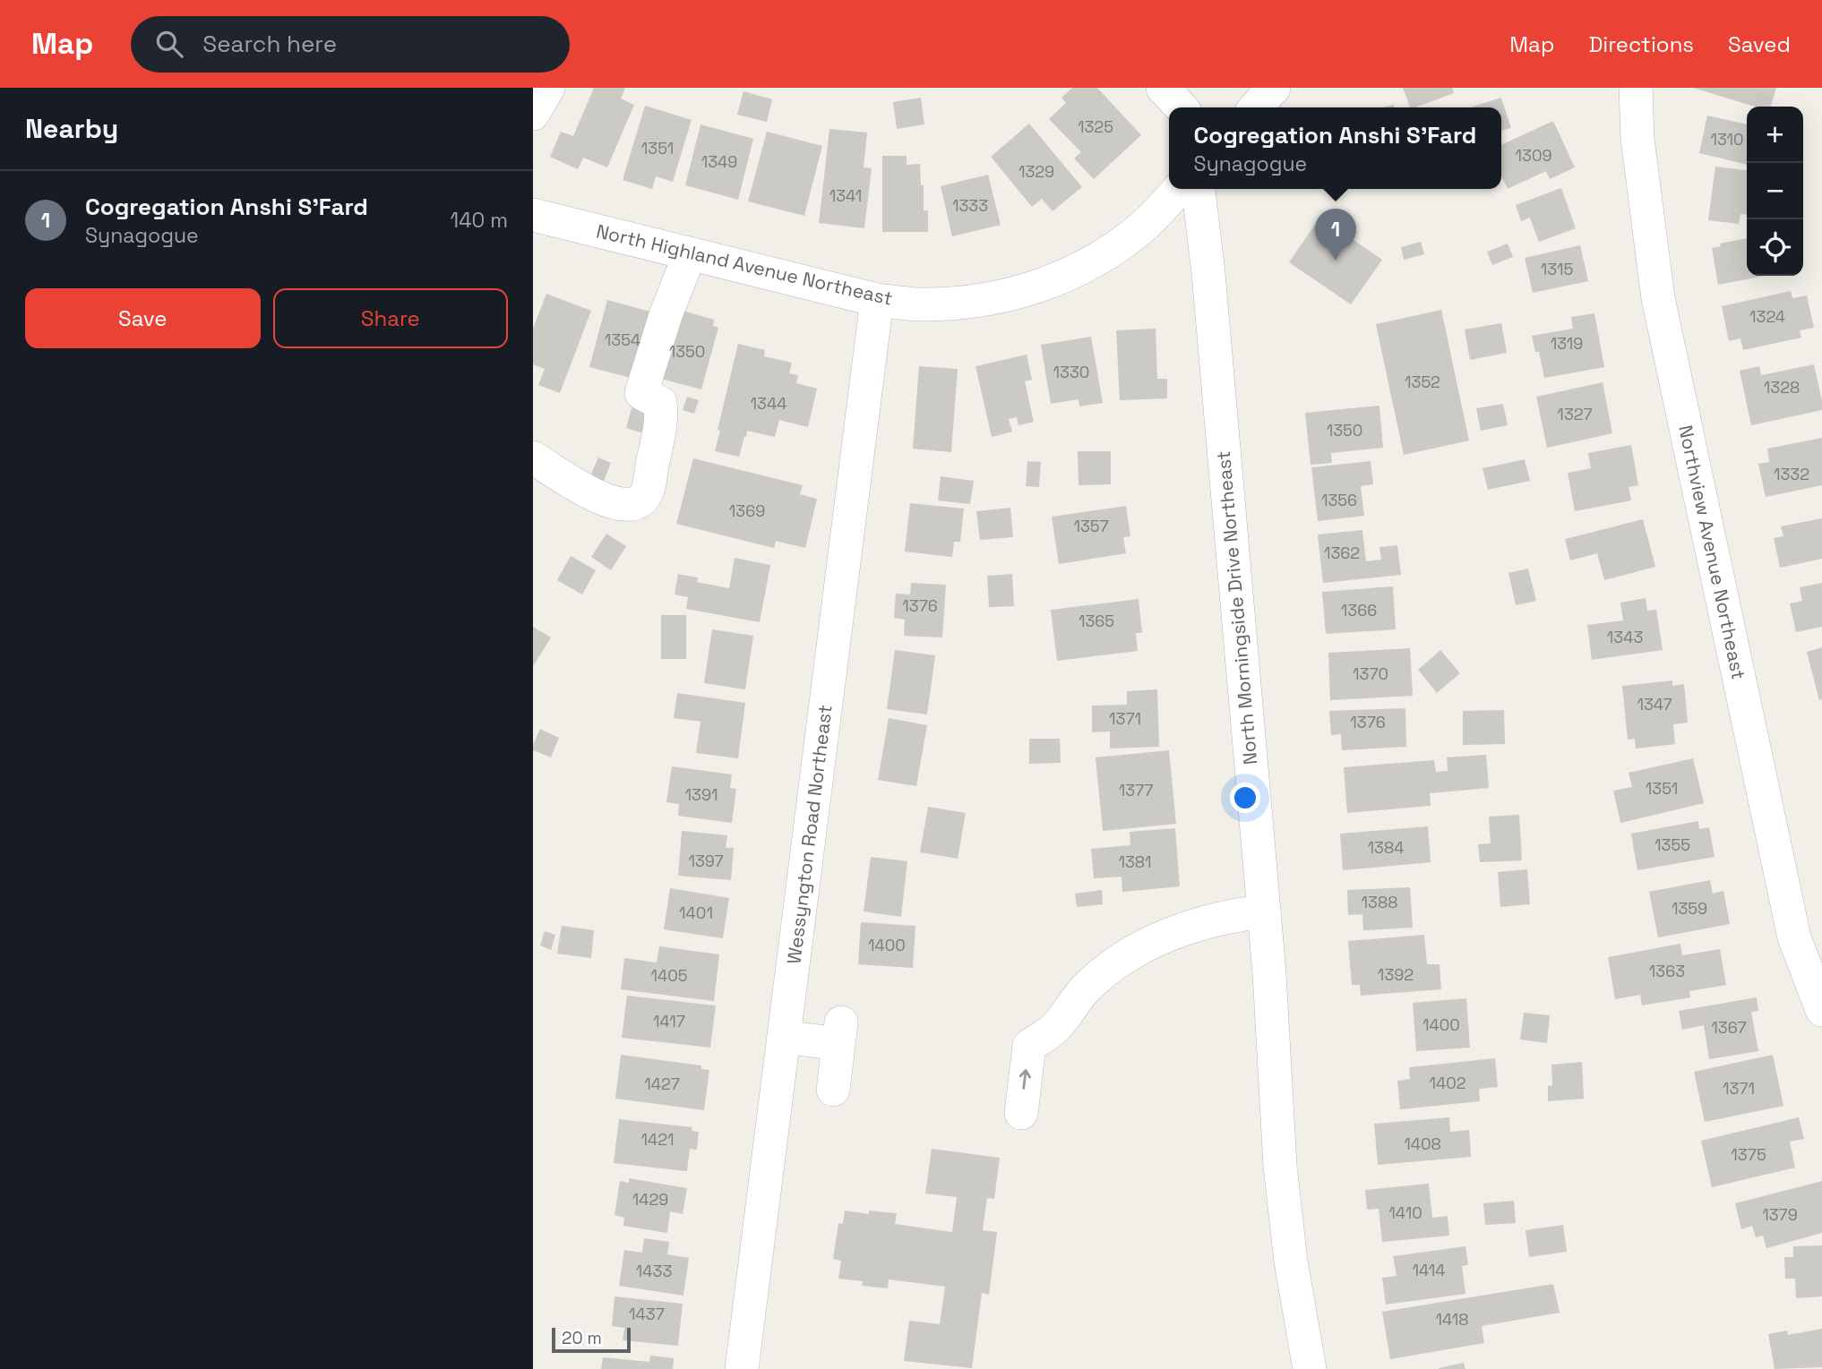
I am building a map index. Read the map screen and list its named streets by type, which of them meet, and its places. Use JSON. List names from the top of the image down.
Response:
{
  "streets": {
    "street": [
      "North Highland Avenue Northeast",
      "Northview Avenue Northeast",
      "North Morningside Drive Northeast",
      "Wessyngton Road Northeast"
    ]
  },
  "crossings": [
    ["North Highland Avenue Northeast", "Wessyngton Road Northeast"]
  ],
  "house_numbers": [
    "1325",
    "1310",
    "1351",
    "1309",
    "1349",
    "1329",
    "1341",
    "1333",
    "1315",
    "1324",
    "1354",
    "1319",
    "1350",
    "1330",
    "1352",
    "1328",
    "1344",
    "1327",
    "1350",
    "1332",
    "1356",
    "1369",
    "1357",
    "1362",
    "1376",
    "1366",
    "1365",
    "1343",
    "1370",
    "1347",
    "1371",
    "1376",
    "1351",
    "1377",
    "1391",
    "1355",
    "1384",
    "1397",
    "1381",
    "1388",
    "1359",
    "1401",
    "1400",
    "1363",
    "1392",
    "1405",
    "1417",
    "1400",
    "1367",
    "1402",
    "1427",
    "1371",
    "1421",
    "1408",
    "1375",
    "1429",
    "1410",
    "1379",
    "1414",
    "1433",
    "1437",
    "1418"
  ],
  "scale_bar": "20 m",
  "page": {
    "header": "Map",
    "search": "Search here",
    "nav": ["Map", "Directions", "Saved"],
    "heading": "Nearby",
    "map_buttons": ["+", "−"],
    "popup": ["Cogregation Anshi S'Fard", "Synagogue"],
    "list": [
      {
        "mark": "1",
        "name": "Cogregation Anshi S'Fard",
        "note": "Synagogue",
        "value": "140 m"
      }
    ],
    "pins": "1",
    "buttons": ["Save", "Share"],
    "scale": "20 m"
  }
}
